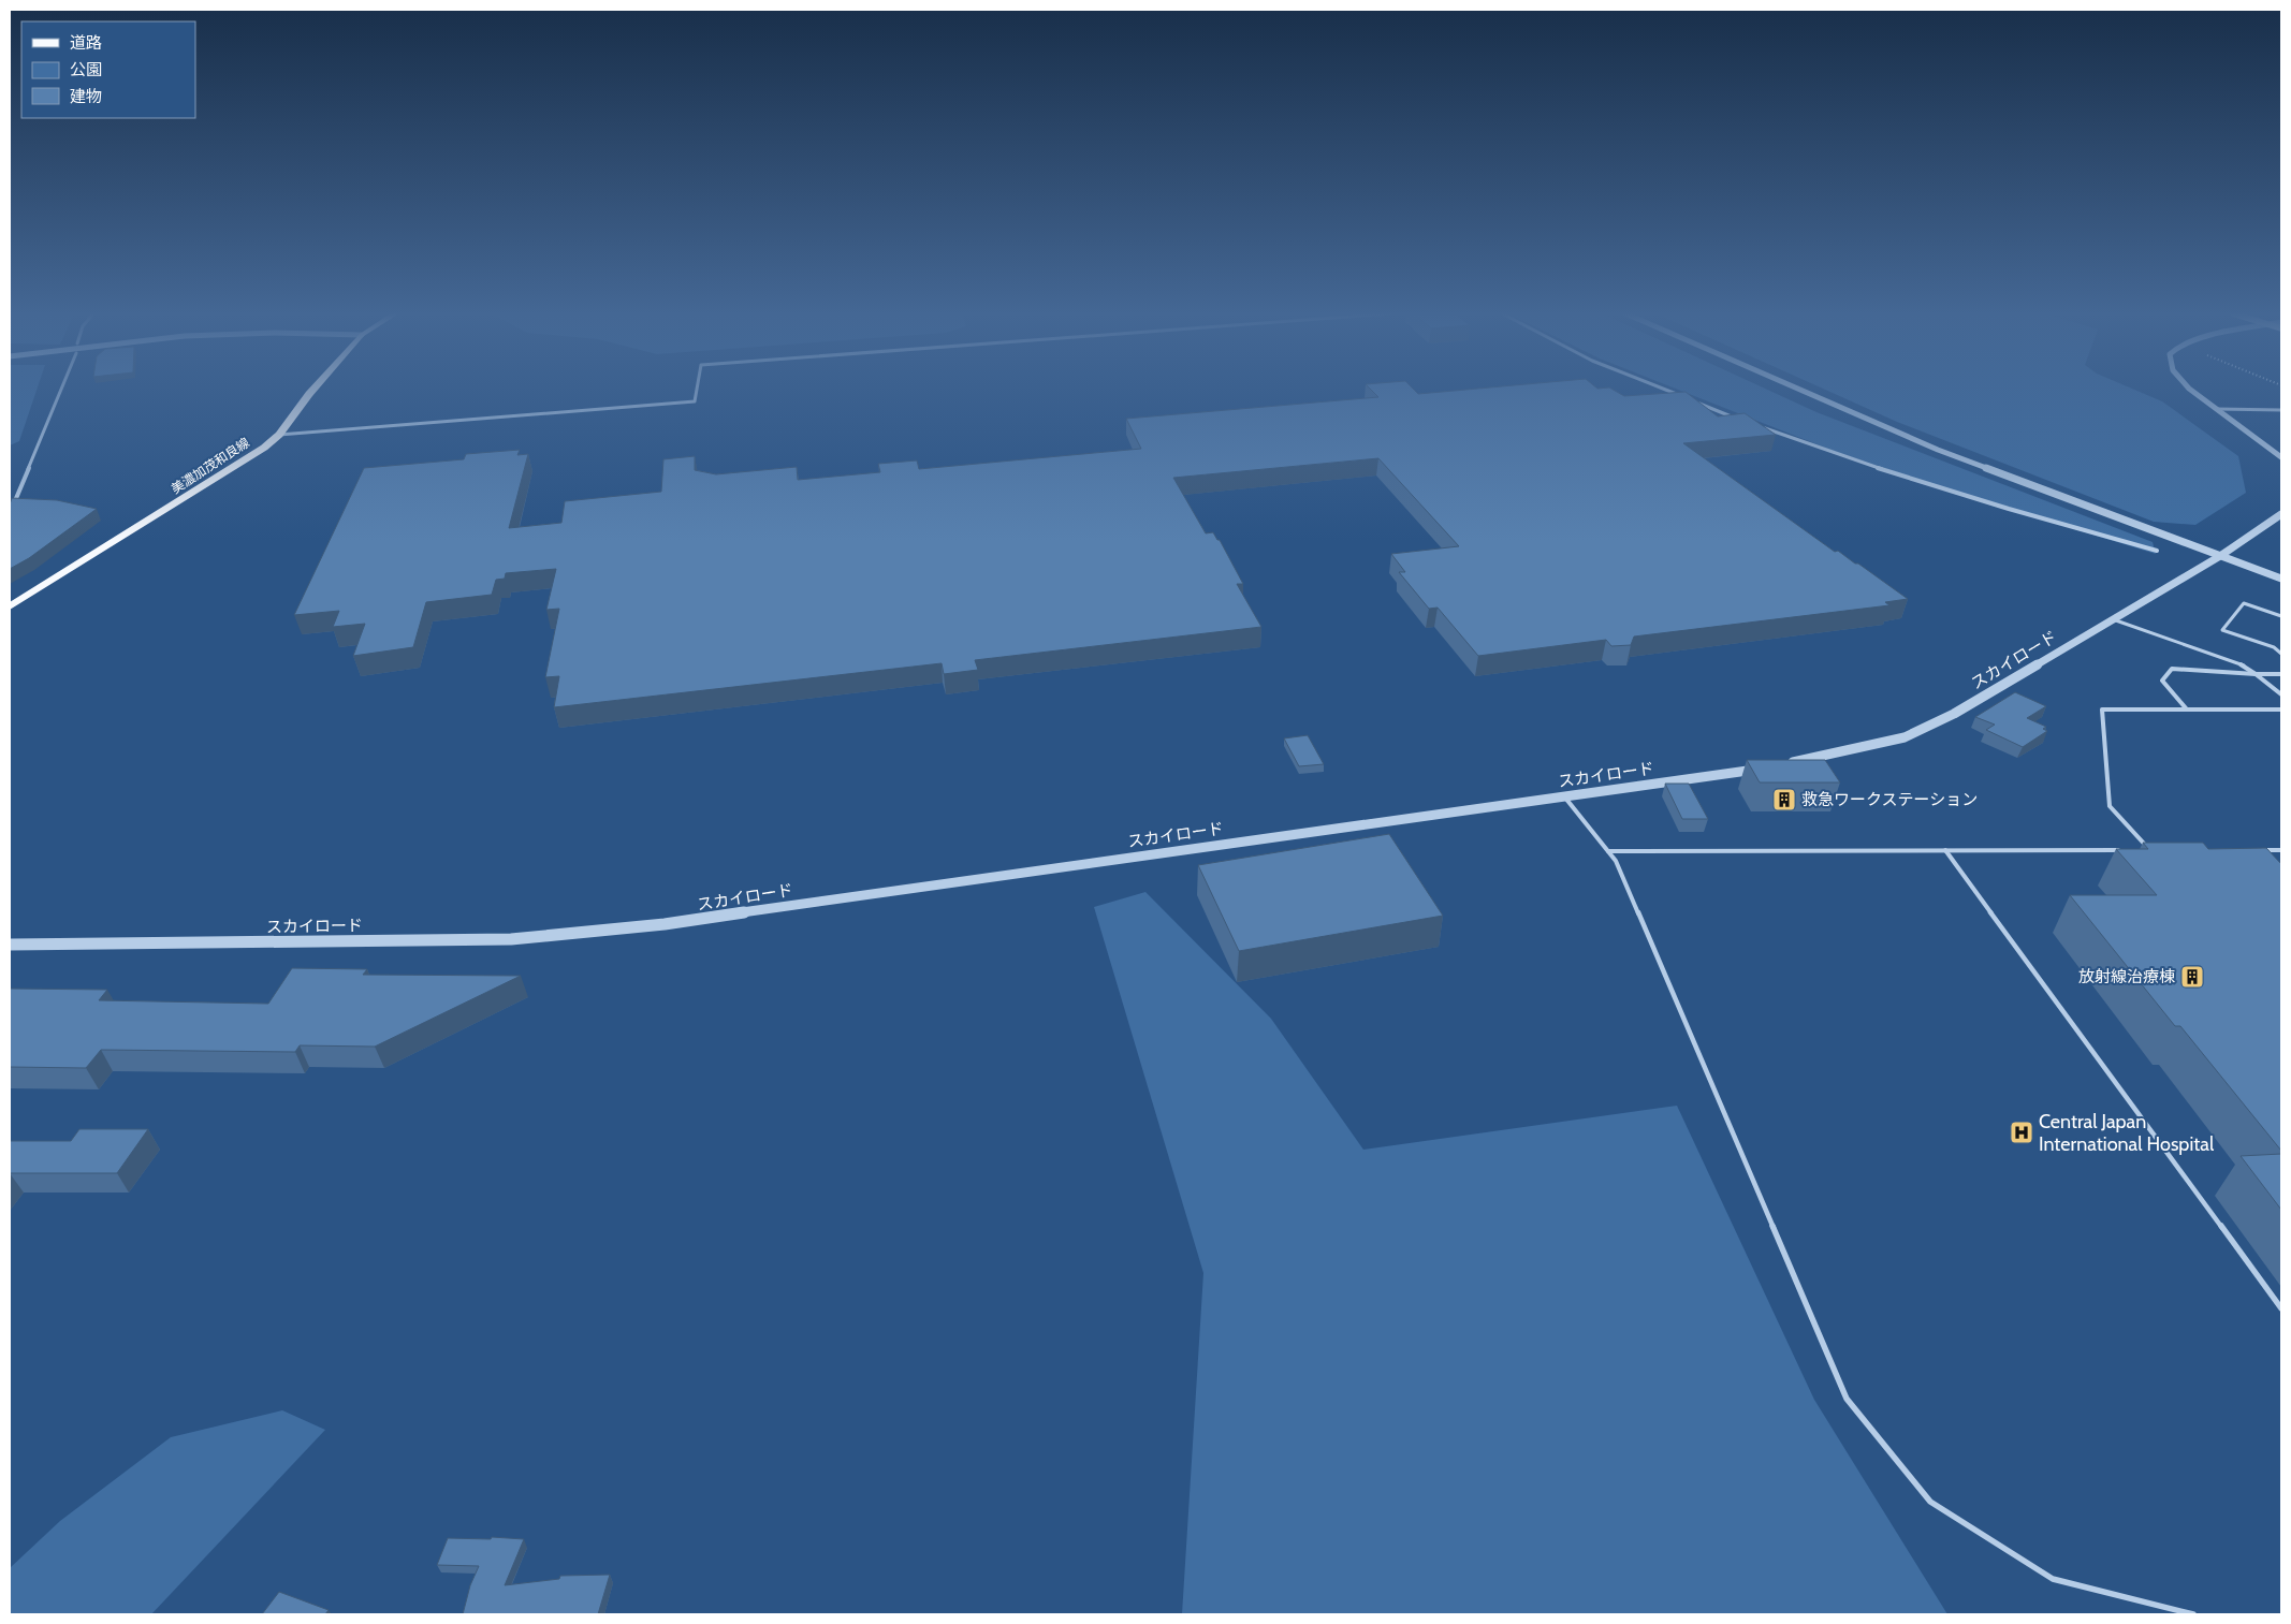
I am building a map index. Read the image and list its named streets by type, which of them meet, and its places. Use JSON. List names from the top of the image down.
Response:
{
  "streets": {
    "main road": ["美濃加茂和良線"],
    "street": ["スカイロード"]
  },
  "places": {
    "building": ["救急ワークステーション", "放射線治療棟"],
    "hospital": ["Central Japan International Hospital"]
  },
  "legend": ["道路", "公園", "建物"]
}
